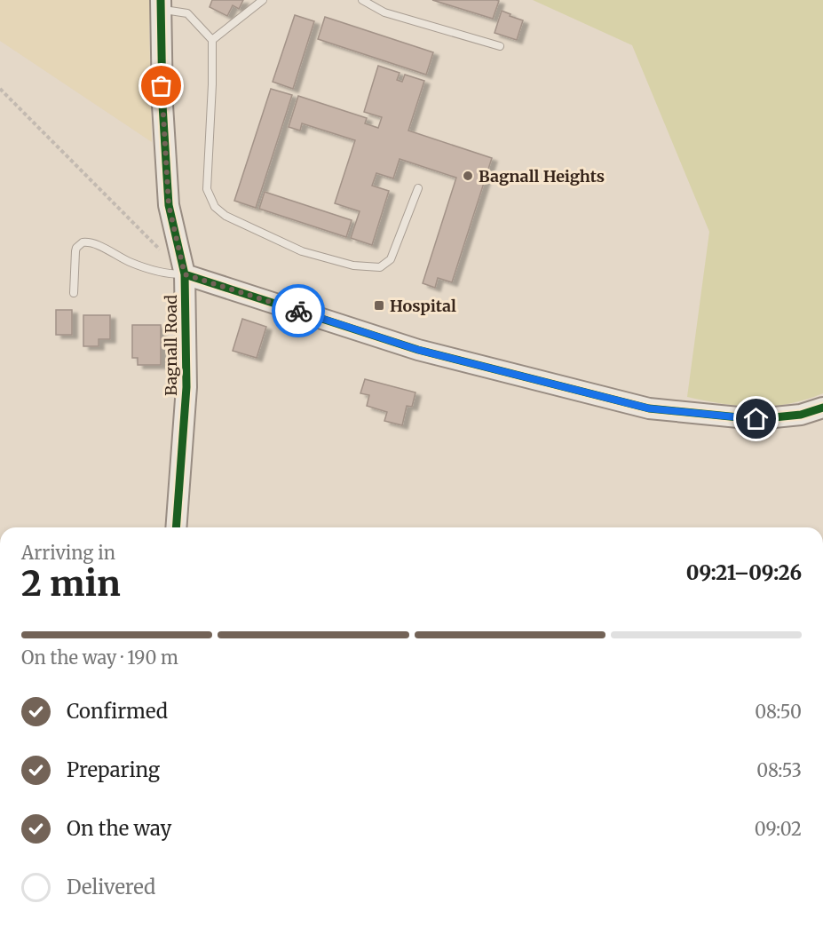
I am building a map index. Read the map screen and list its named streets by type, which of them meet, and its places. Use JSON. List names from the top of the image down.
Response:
{
  "streets": {
    "street": ["Bagnall Road"]
  },
  "places": {
    "other": ["Bagnall Heights"],
    "transit": ["Hospital"]
  },
  "page": {
    "heading": ["2 min", "Arriving in", "09:21–09:26"],
    "bar": "On the way · 190 m",
    "list": [
      ["Confirmed", "08:50"],
      ["Preparing", "08:53"],
      ["On the way", "09:02"],
      "Delivered"
    ]
  }
}
